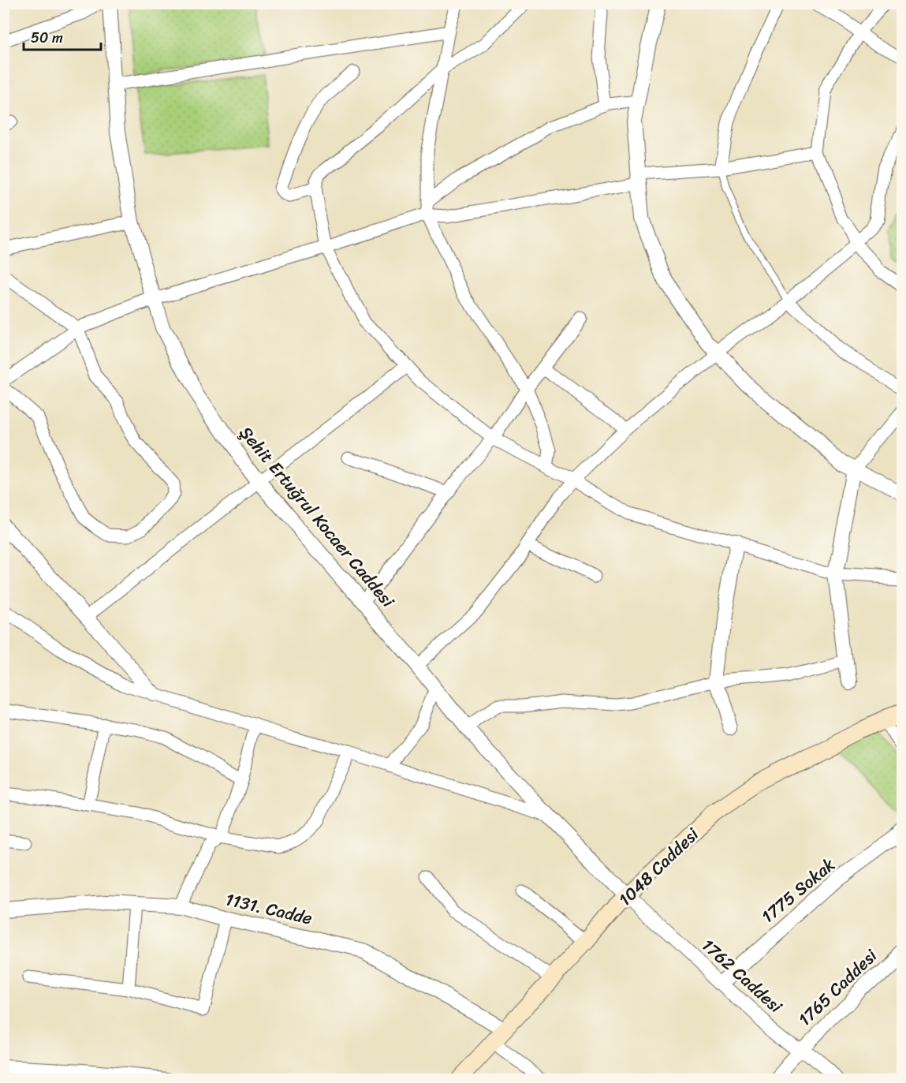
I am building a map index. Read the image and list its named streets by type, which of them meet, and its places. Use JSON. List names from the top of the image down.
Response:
{
  "streets": {
    "main road": ["1048 Caddesi"],
    "street": [
      "Şehit Ertuğrul Kocaer Caddesi",
      "1775 Sokak",
      "1131. Cadde",
      "1762 Caddesi",
      "1765 Caddesi"
    ]
  },
  "crossings": [
    ["Şehit Ertuğrul Kocaer Caddesi", "1048 Caddesi"],
    ["Şehit Ertuğrul Kocaer Caddesi", "1762 Caddesi"],
    ["1048 Caddesi", "1131. Cadde"],
    ["1048 Caddesi", "1762 Caddesi"],
    ["1775 Sokak", "1762 Caddesi"],
    ["1762 Caddesi", "1765 Caddesi"]
  ],
  "scale_bar": "50 m"
}
